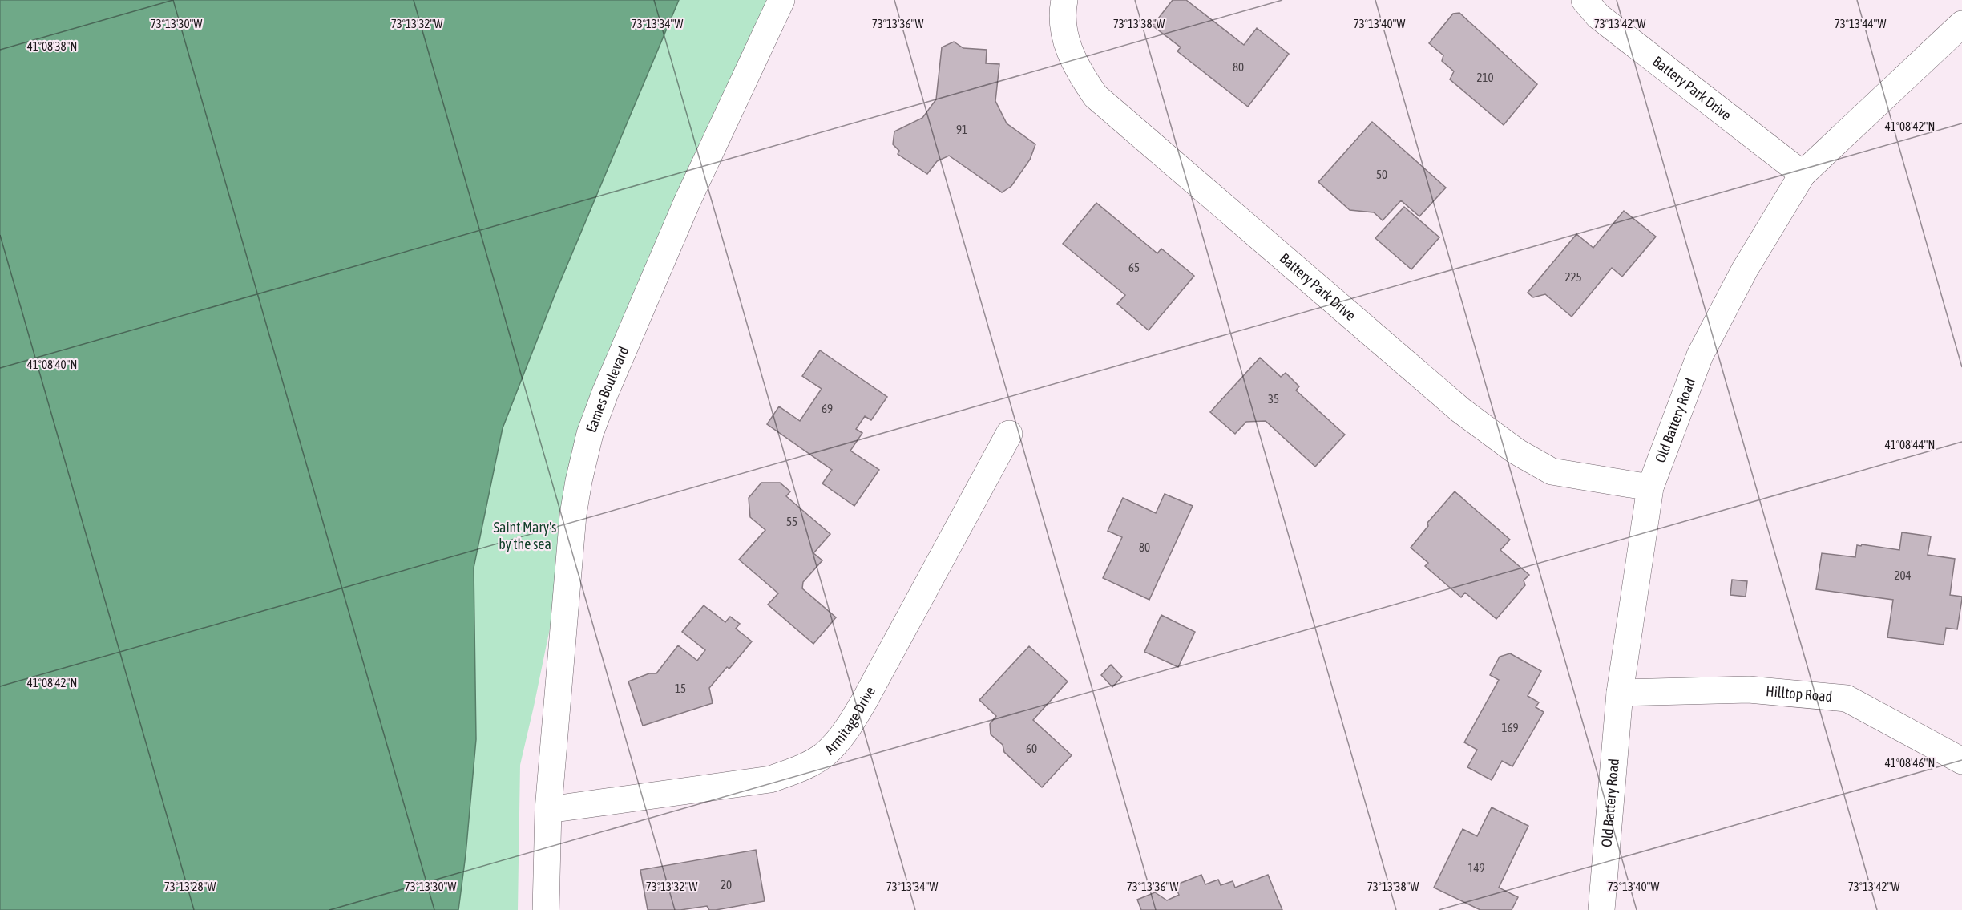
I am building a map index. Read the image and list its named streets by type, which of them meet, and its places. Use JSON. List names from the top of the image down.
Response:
{
  "streets": {
    "street": [
      "Battery Park Drive",
      "Eames Boulevard",
      "Old Battery Road",
      "Hilltop Road",
      "Armitage Drive"
    ]
  },
  "crossings": [
    ["Battery Park Drive", "Old Battery Road"],
    ["Eames Boulevard", "Armitage Drive"],
    ["Old Battery Road", "Hilltop Road"]
  ],
  "parks": ["Saint Mary's by the sea"],
  "house_numbers": [
    "80",
    "210",
    "91",
    "50",
    "65",
    "225",
    "35",
    "69",
    "55",
    "80",
    "204",
    "15",
    "169",
    "60",
    "149",
    "20"
  ],
  "coordinates": [
    "73°13'30\"W",
    "73°13'32\"W",
    "73°13'34\"W",
    "73°13'36\"W",
    "73°13'38\"W",
    "73°13'40\"W",
    "73°13'42\"W",
    "73°13'44\"W",
    "41°08'38\"N",
    "41°08'42\"N",
    "41°08'40\"N",
    "41°08'44\"N",
    "41°08'46\"N",
    "73°13'28\"W"
  ]
}
